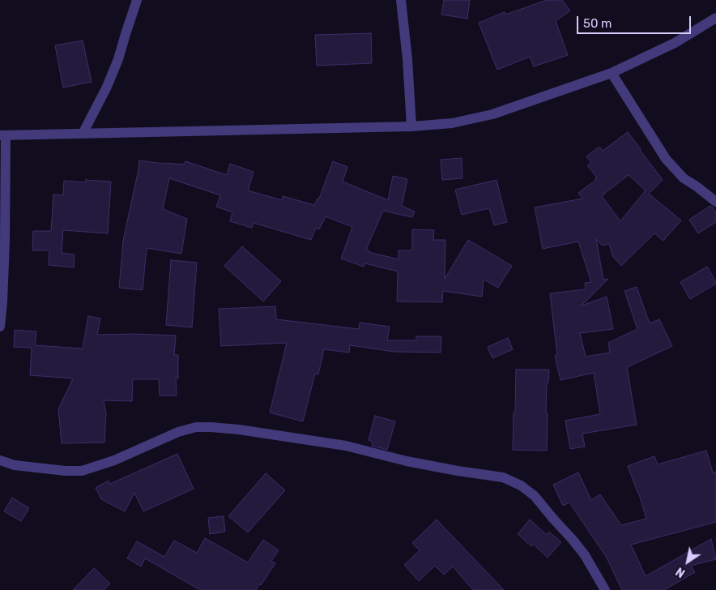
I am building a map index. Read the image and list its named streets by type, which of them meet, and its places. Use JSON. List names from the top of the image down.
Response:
{
  "scale_bar": "50 m",
  "north": "bottom left"
}
